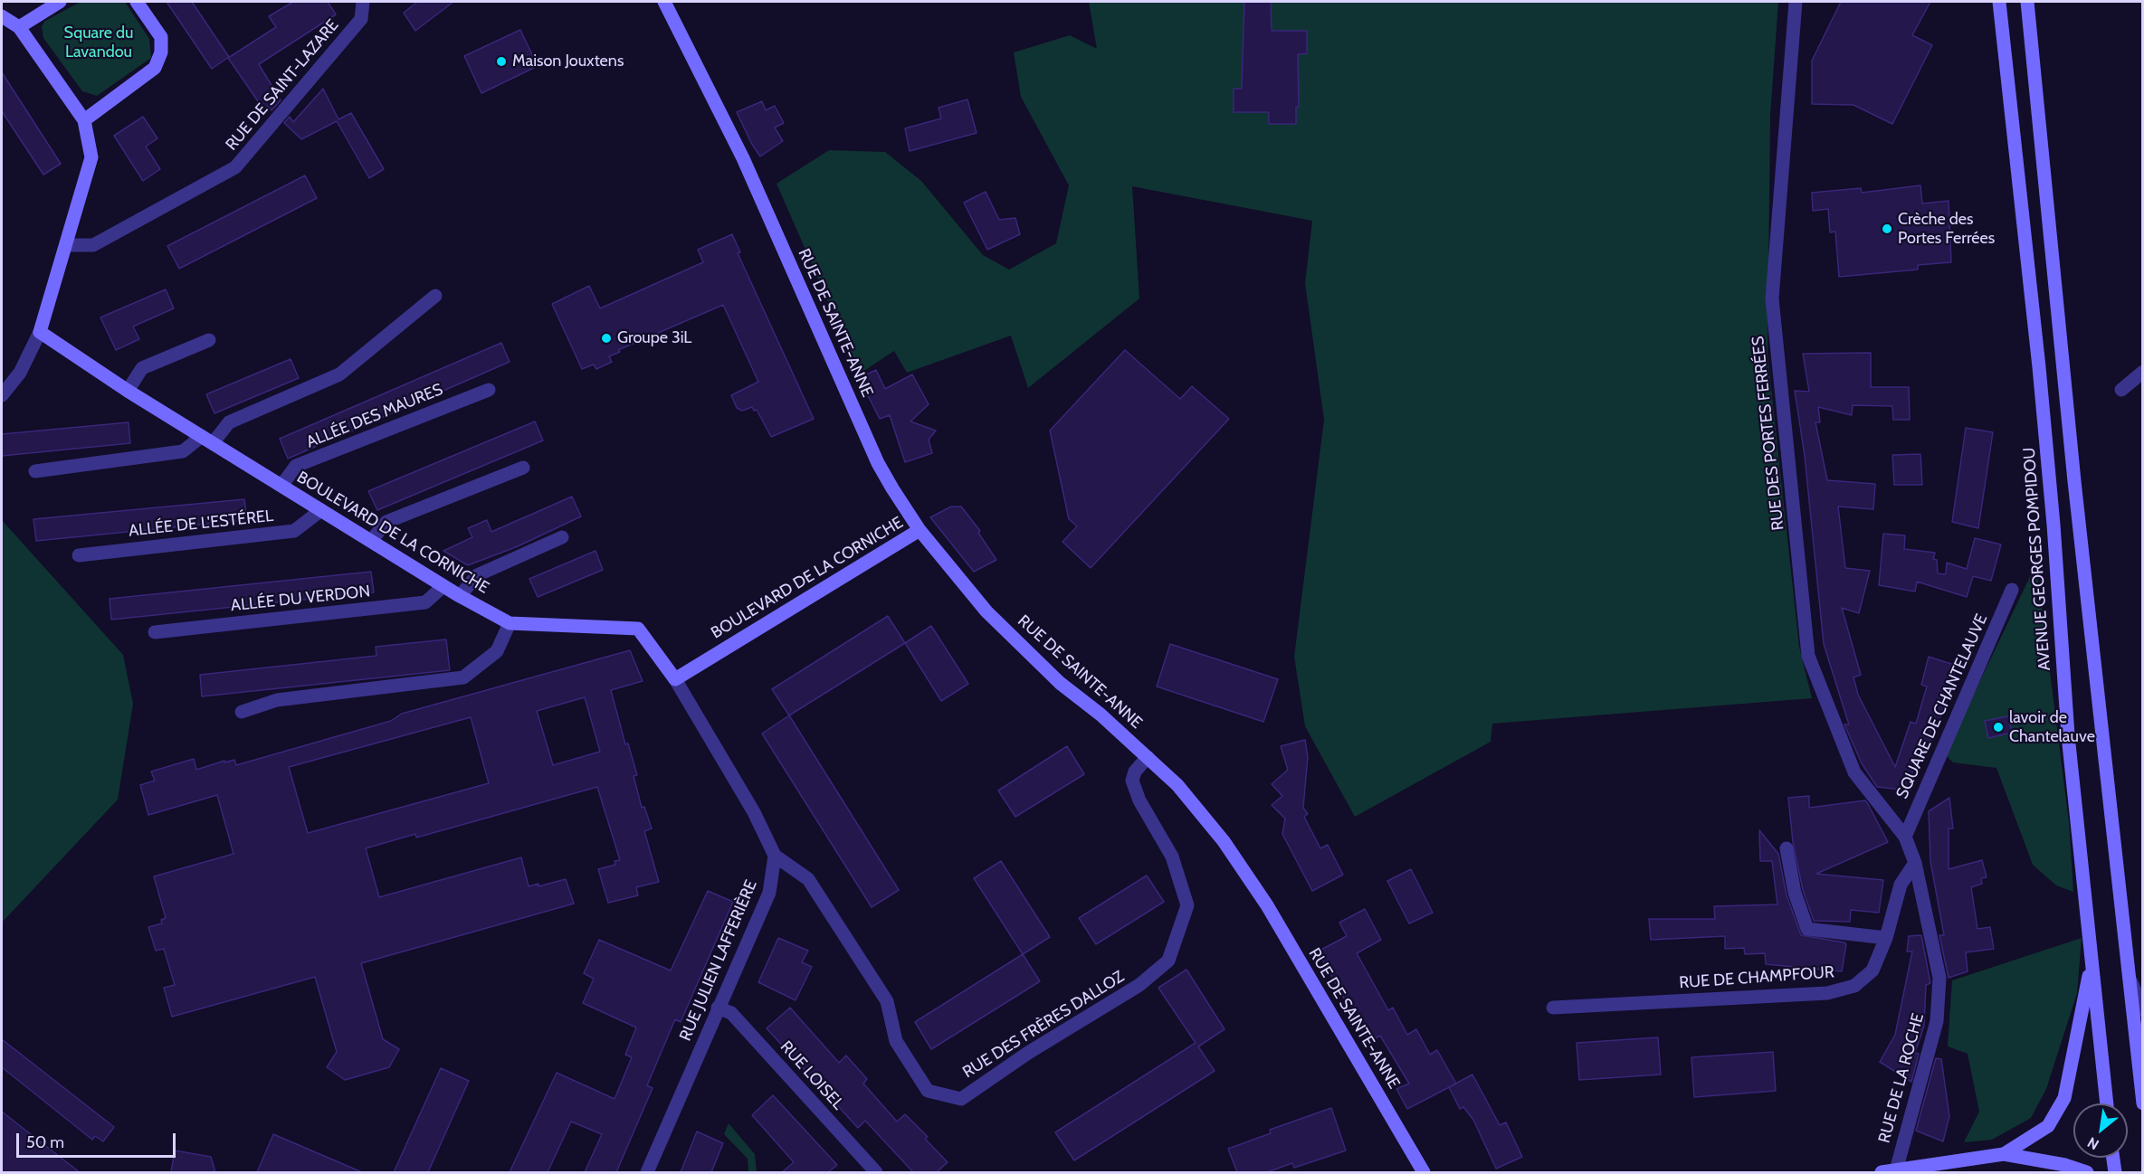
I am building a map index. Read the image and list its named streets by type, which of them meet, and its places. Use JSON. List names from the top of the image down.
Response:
{
  "streets": {
    "street": [
      "RUE DE SAINT-LAZARE",
      "RUE DE SAINTE-ANNE",
      "ALLÉE DES MAURES",
      "RUE DES PORTES FERRÉES",
      "ALLÉE DE L'ESTÉREL",
      "BOULEVARD DE LA CORNICHE",
      "AVENUE GEORGES POMPIDOU",
      "ALLÉE DU VERDON",
      "SQUARE DE CHANTELAUVE",
      "RUE JULIEN LAFFERIÈRE",
      "RUE DE CHAMPFOUR",
      "RUE DES FRÈRES DALLOZ",
      "RUE LOISEL",
      "RUE DE LA ROCHE"
    ]
  },
  "crossings": [
    ["RUE DE SAINTE-ANNE", "BOULEVARD DE LA CORNICHE"],
    ["RUE DE SAINTE-ANNE", "RUE DES FRÈRES DALLOZ"],
    ["ALLÉE DES MAURES", "BOULEVARD DE LA CORNICHE"],
    ["RUE DES PORTES FERRÉES", "SQUARE DE CHANTELAUVE"],
    ["RUE DES PORTES FERRÉES", "RUE DE LA ROCHE"],
    ["ALLÉE DE L'ESTÉREL", "BOULEVARD DE LA CORNICHE"],
    ["BOULEVARD DE LA CORNICHE", "ALLÉE DU VERDON"],
    ["SQUARE DE CHANTELAUVE", "RUE DE LA ROCHE"],
    ["RUE JULIEN LAFFERIÈRE", "RUE DES FRÈRES DALLOZ"],
    ["RUE JULIEN LAFFERIÈRE", "RUE LOISEL"],
    ["RUE DE CHAMPFOUR", "RUE DE LA ROCHE"]
  ],
  "parks": ["Square du Lavandou"],
  "places": [
    "Maison Jouxtens",
    "Crèche des Portes Ferrées",
    "Groupe 3iL",
    "lavoir de Chantelauve"
  ],
  "scale_bar": "50 m",
  "north": "bottom left"
}
